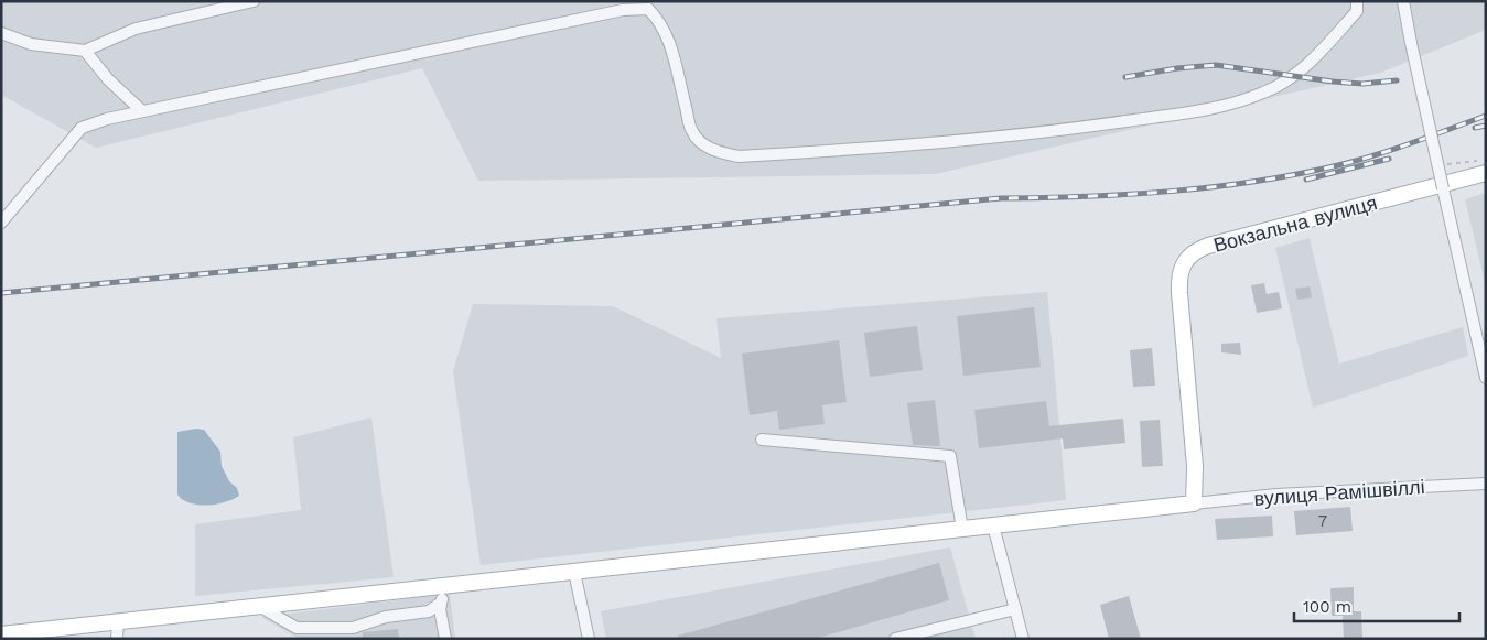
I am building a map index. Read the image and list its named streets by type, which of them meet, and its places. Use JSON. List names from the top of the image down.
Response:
{
  "streets": {
    "main road": ["Вокзальна вулиця"],
    "street": ["вулиця Рамішвіллі"]
  },
  "crossings": [
    ["Вокзальна вулиця", "вулиця Рамішвіллі"]
  ],
  "house_numbers": ["7"],
  "scale_bar": "100 m"
}
